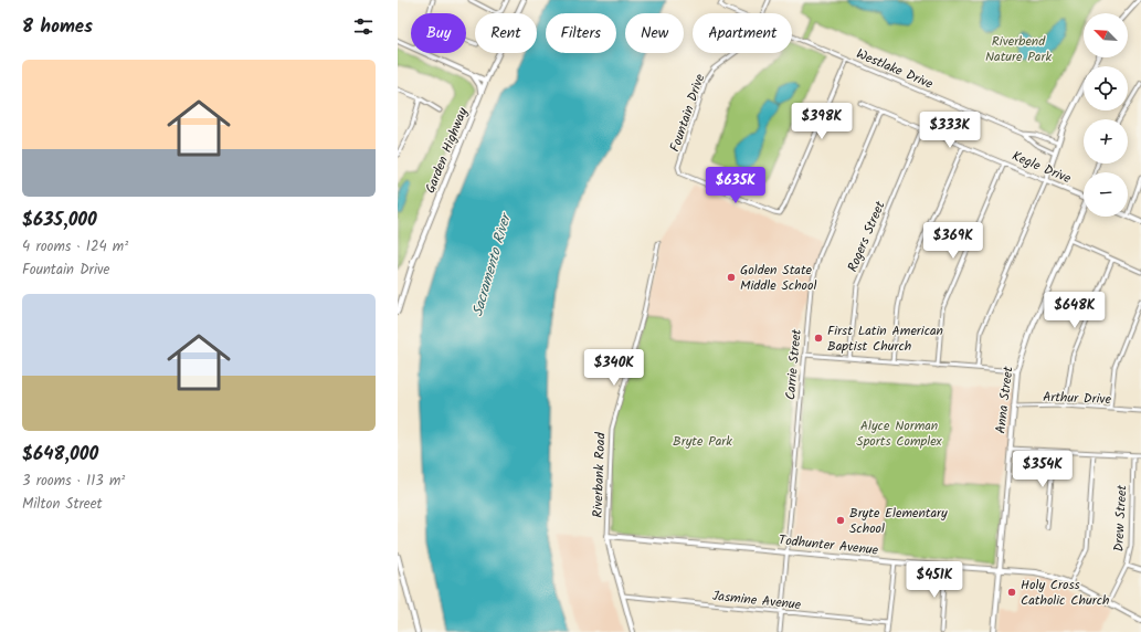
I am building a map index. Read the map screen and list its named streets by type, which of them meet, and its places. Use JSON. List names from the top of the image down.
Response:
{
  "streets": {
    "street": [
      "Westlake Drive",
      "Fountain Drive",
      "Garden Highway",
      "Kegle Drive",
      "Rogers Street",
      "Carrie Street",
      "Arthur Drive",
      "Anna Street",
      "Riverbank Road",
      "Drew Street",
      "Todhunter Avenue",
      "Jasmine Avenue"
    ]
  },
  "crossings": [
    ["Westlake Drive", "Fountain Drive"],
    ["Kegle Drive", "Rogers Street"],
    ["Kegle Drive", "Carrie Street"],
    ["Carrie Street", "Todhunter Avenue"],
    ["Carrie Street", "Jasmine Avenue"],
    ["Arthur Drive", "Anna Street"],
    ["Anna Street", "Todhunter Avenue"],
    ["Riverbank Road", "Todhunter Avenue"],
    ["Riverbank Road", "Jasmine Avenue"],
    ["Drew Street", "Todhunter Avenue"]
  ],
  "water": ["Sacramento River"],
  "parks": ["Riverbend Nature Park", "Alyce Norman Sports Complex", "Bryte Park"],
  "places": [
    "Golden State Middle School",
    "First Latin American Baptist Church",
    "Bryte Elementary School",
    "Holy Cross Catholic Church"
  ],
  "north": "top left",
  "page": {
    "heading": "8 homes",
    "map_buttons": ["+", "−"],
    "chip": [
      "Buy",
      "Rent",
      "Filters",
      "New",
      "Apartment"
    ],
    "list": [
      {
        "name": "$635,000",
        "note": "4 rooms · 124 m² · Fountain Drive"
      },
      {
        "name": "$648,000",
        "note": "3 rooms · 113 m² · Milton Street"
      }
    ],
    "price": [
      "$398K",
      "$333K",
      "$635K",
      "$369K",
      "$648K",
      "$340K",
      "$354K",
      "$451K"
    ]
  }
}
